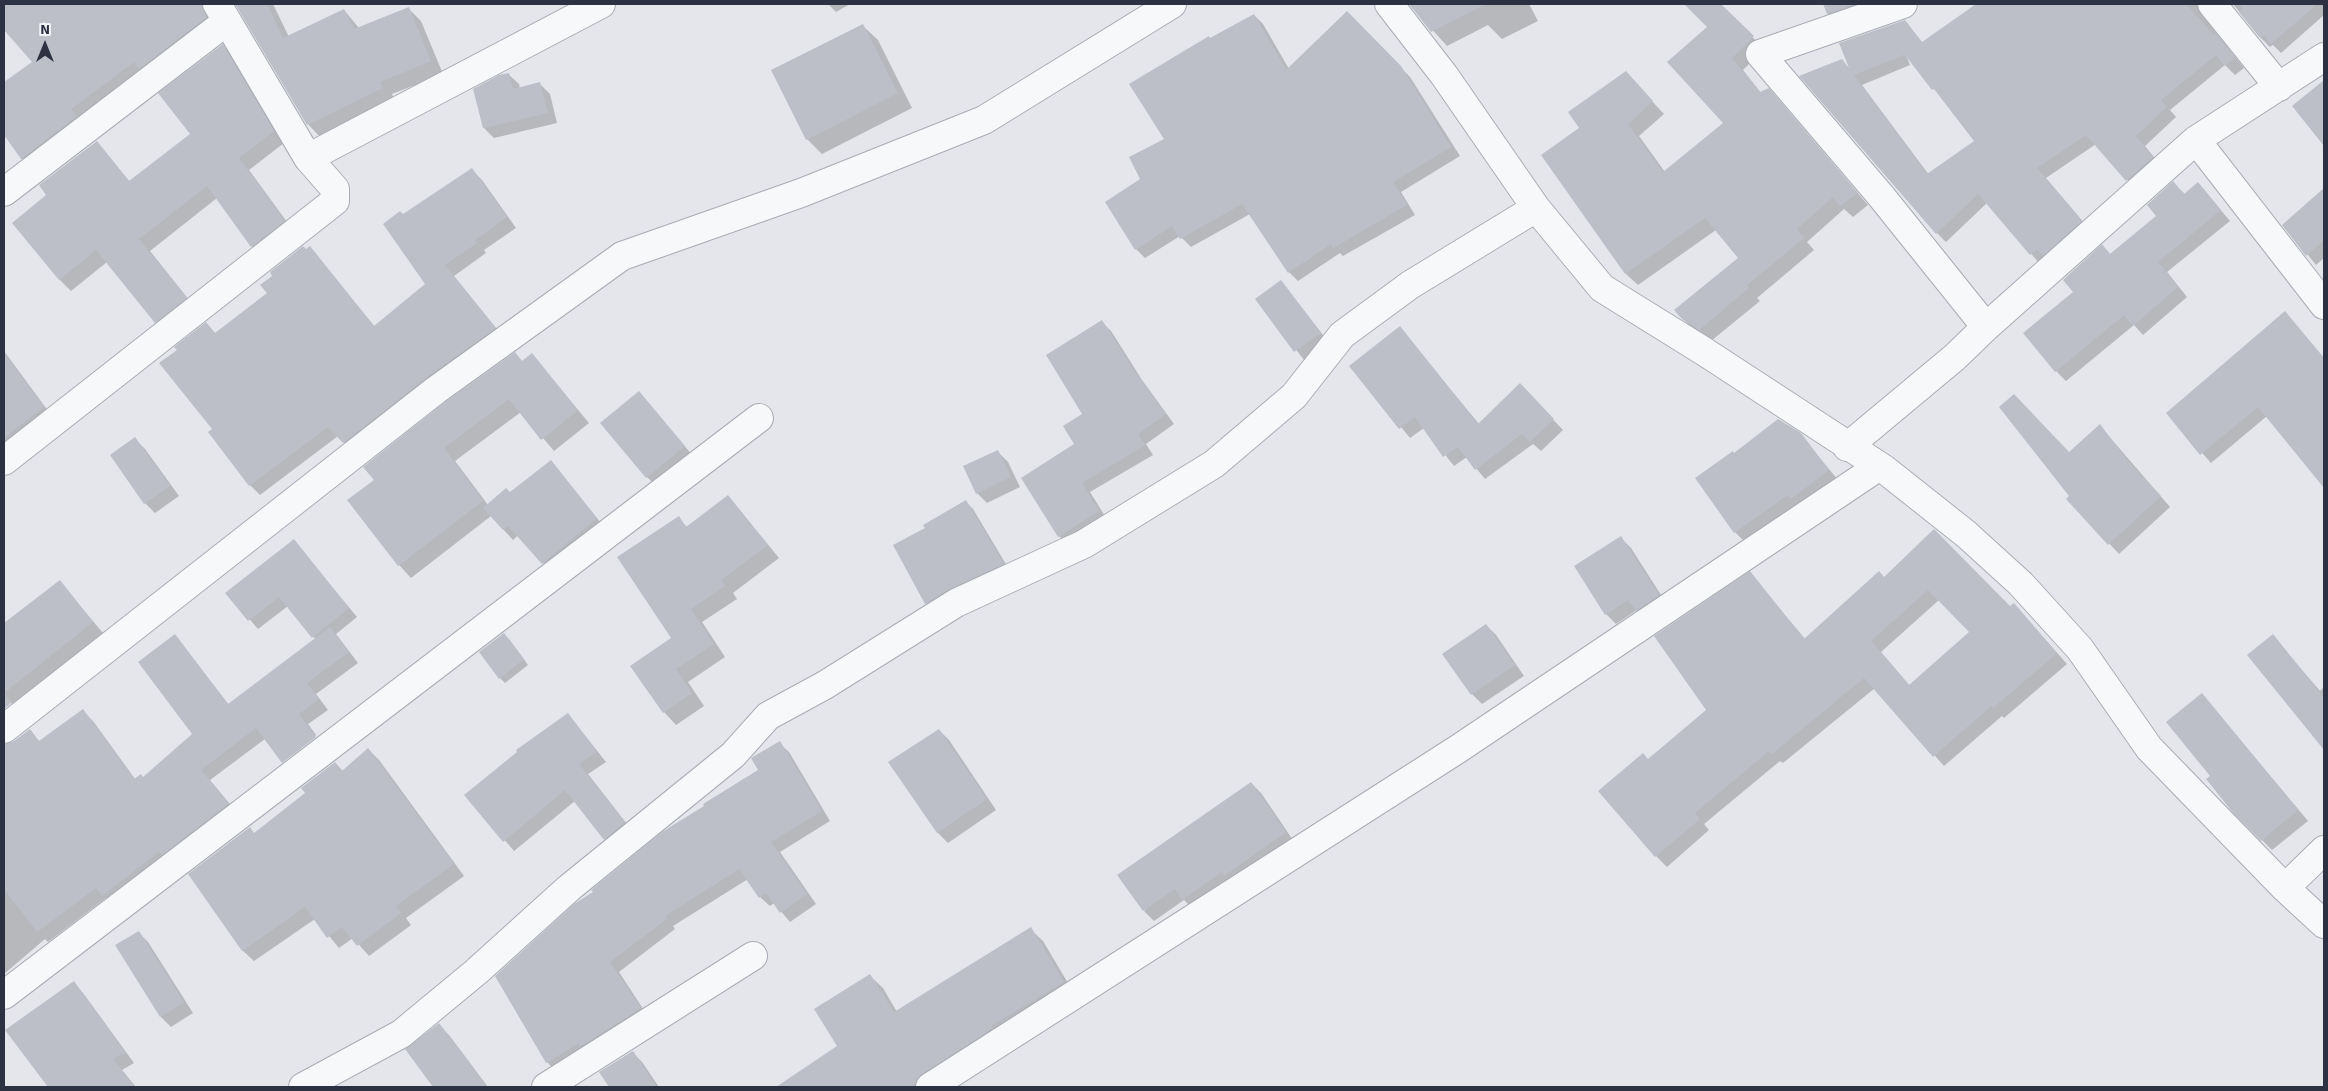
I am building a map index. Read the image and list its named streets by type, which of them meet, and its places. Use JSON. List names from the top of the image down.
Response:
{
  "north": "top"
}
